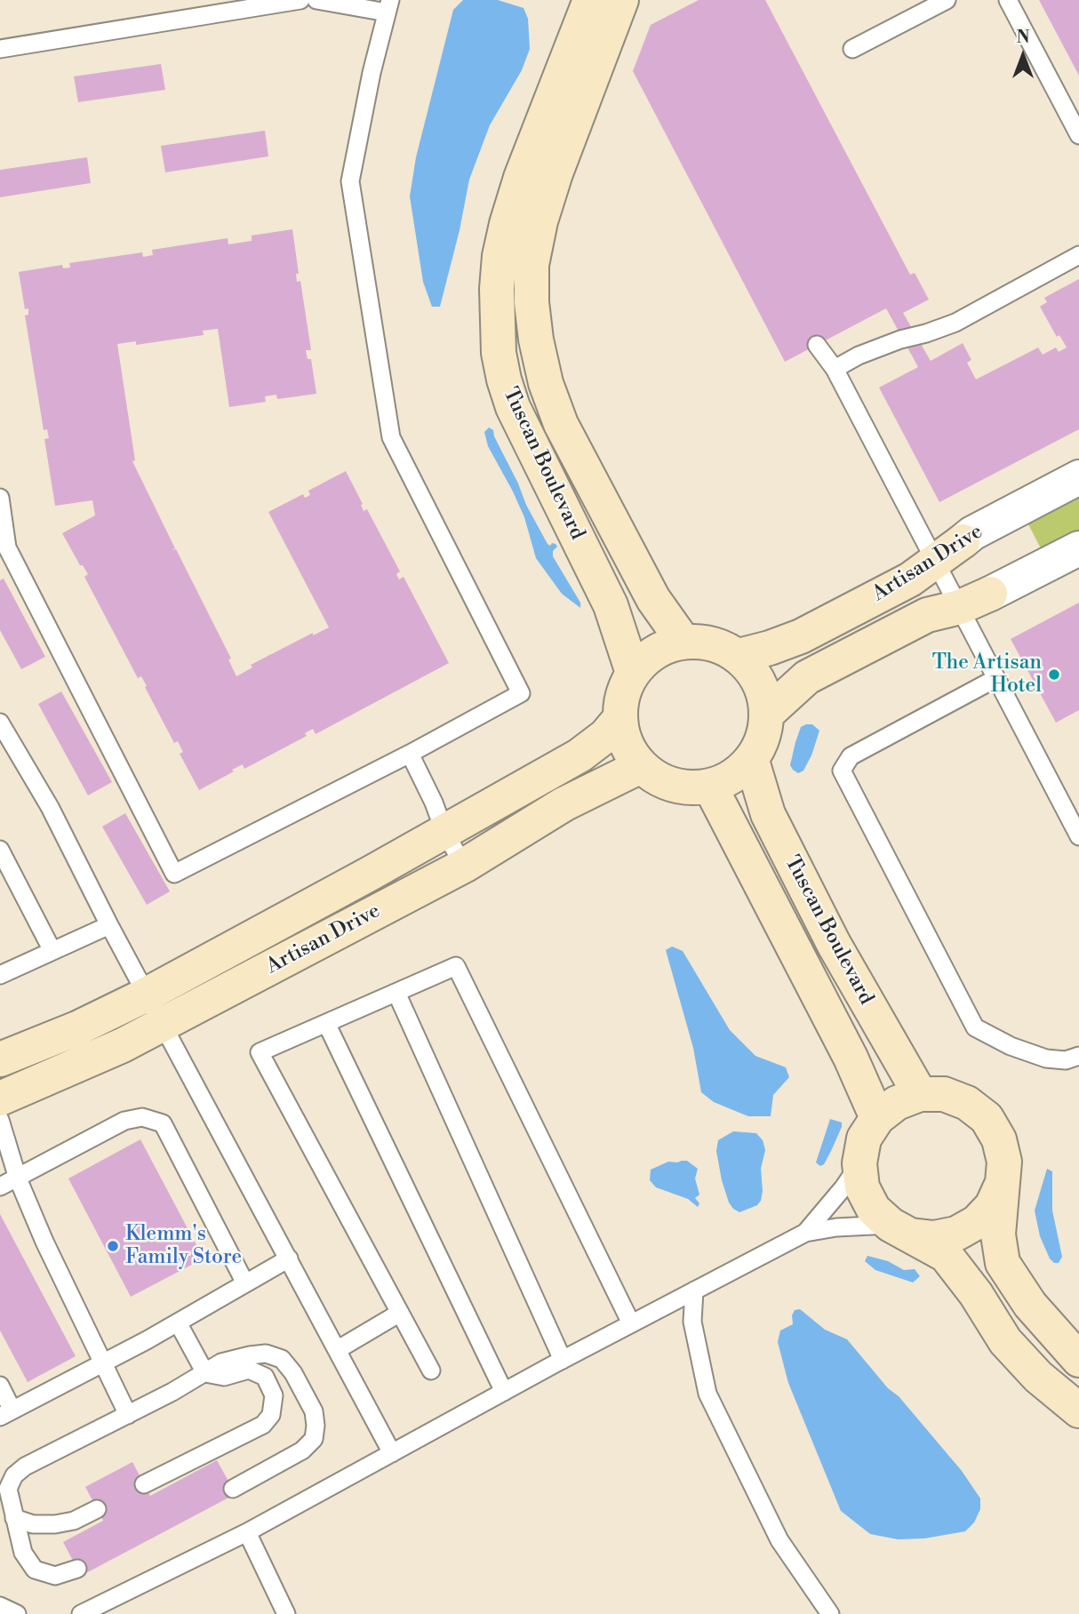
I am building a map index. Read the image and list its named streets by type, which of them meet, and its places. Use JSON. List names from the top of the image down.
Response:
{
  "streets": {
    "main road": ["Tuscan Boulevard", "Artisan Drive"]
  },
  "crossings": [
    ["Tuscan Boulevard", "Artisan Drive"]
  ],
  "places": ["The Artisan Hotel", "Klemm's Family Store"],
  "north": "top"
}
